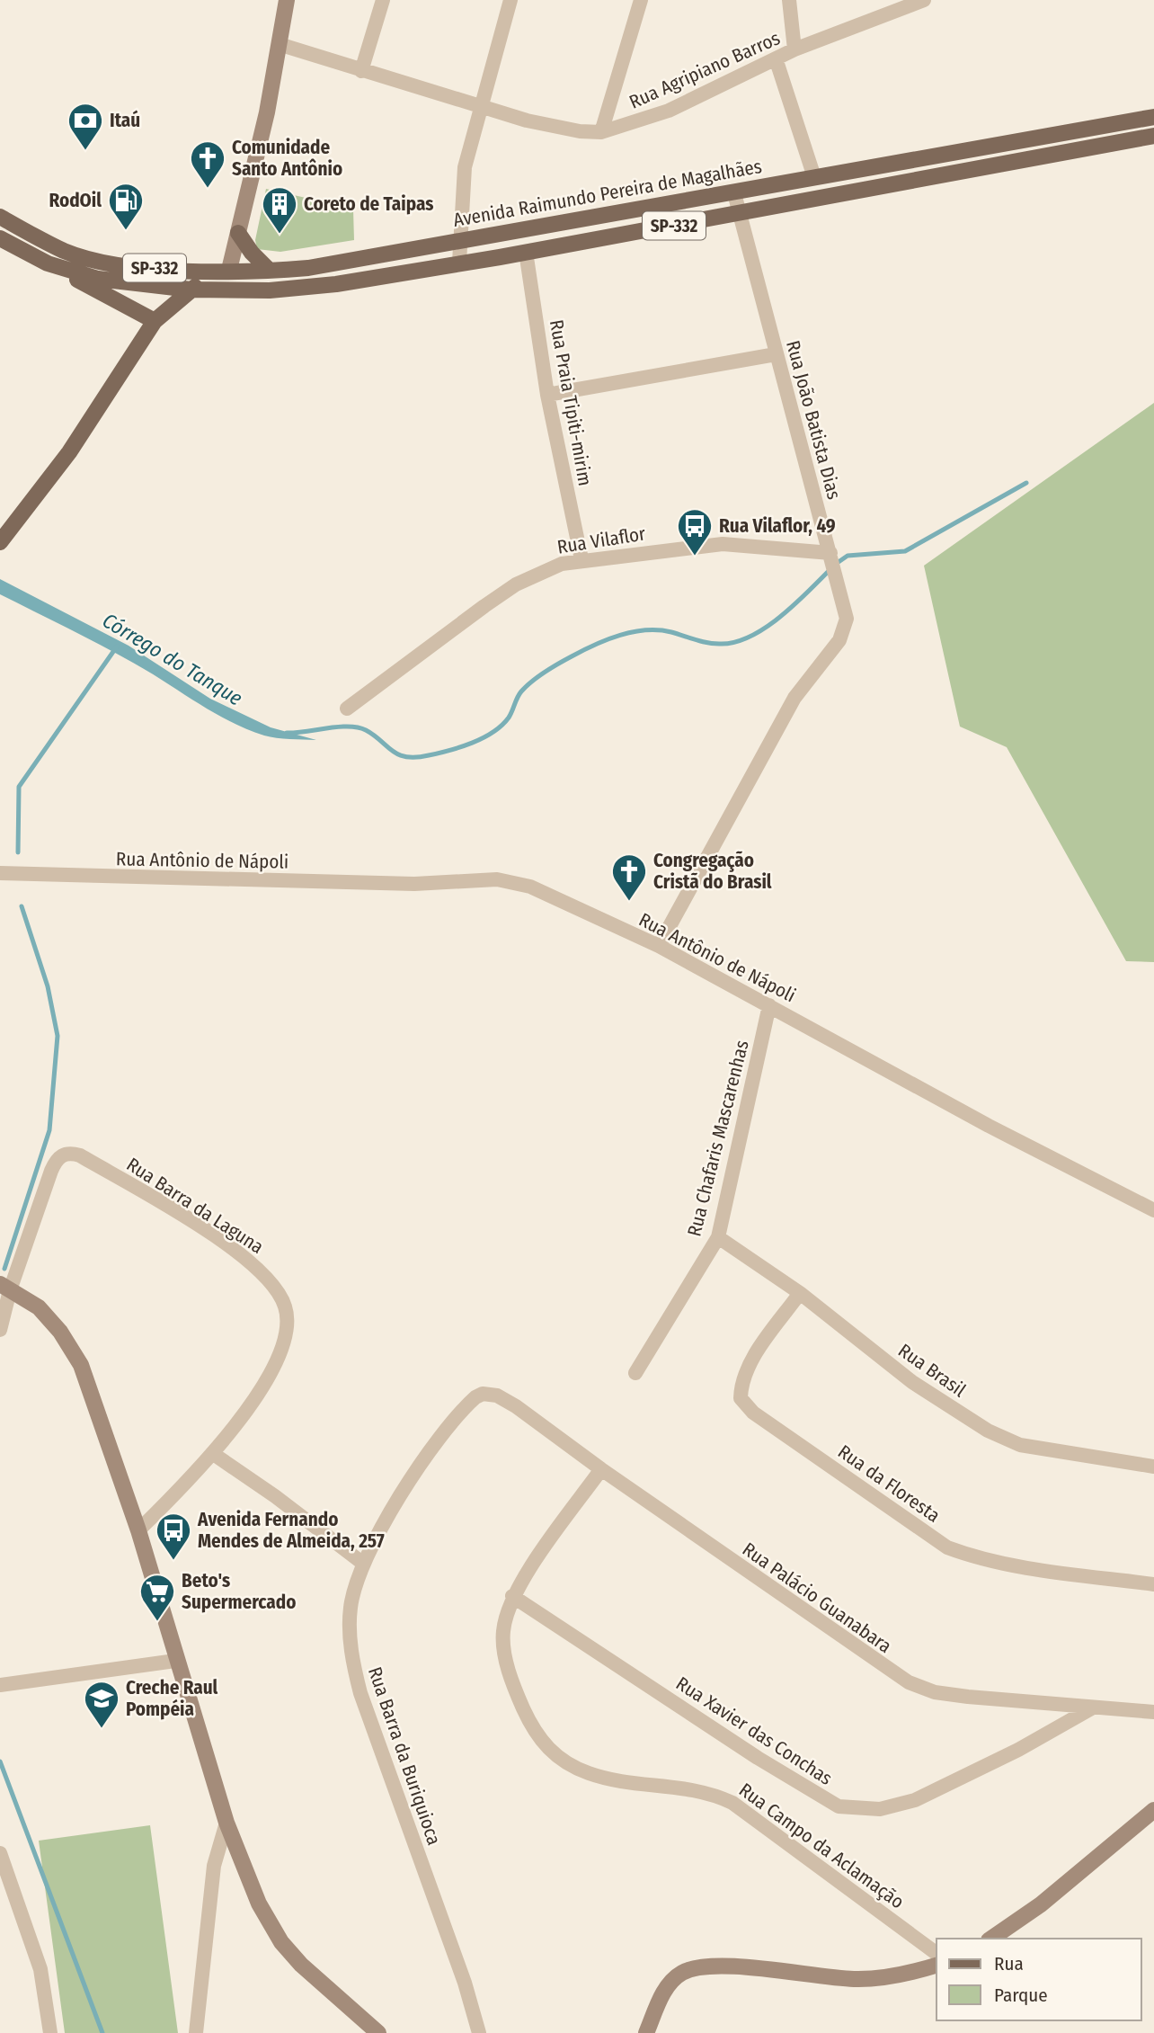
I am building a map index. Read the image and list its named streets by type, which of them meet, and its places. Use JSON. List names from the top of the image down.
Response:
{
  "streets": {
    "main road": ["Avenida Raimundo Pereira de Magalhães", "SP-332"],
    "street": [
      "Rua Agripiano Barros",
      "Rua Praia Tipiti-mirim",
      "Rua João Batista Dias",
      "Rua Vilaflor",
      "Rua Antônio de Nápoli",
      "Rua Chafaris Mascarenhas",
      "Rua Barra da Laguna",
      "Rua Brasil",
      "Rua da Floresta",
      "Rua Palácio Guanabara",
      "Rua Xavier das Conchas",
      "Rua Barra da Buriquioca",
      "Rua Campo da Aclamação"
    ]
  },
  "crossings": [
    ["Avenida Raimundo Pereira de Magalhães", "Rua João Batista Dias"],
    ["SP-332", "Rua Praia Tipiti-mirim"],
    ["SP-332", "Rua João Batista Dias"],
    ["Rua Praia Tipiti-mirim", "Rua Vilaflor"],
    ["Rua João Batista Dias", "Rua Vilaflor"],
    ["Rua João Batista Dias", "Rua Antônio de Nápoli"],
    ["Rua Antônio de Nápoli", "Rua Chafaris Mascarenhas"],
    ["Rua Chafaris Mascarenhas", "Rua Brasil"],
    ["Rua Brasil", "Rua da Floresta"],
    ["Rua Palácio Guanabara", "Rua Xavier das Conchas"],
    ["Rua Palácio Guanabara", "Rua Barra da Buriquioca"],
    ["Rua Palácio Guanabara", "Rua Campo da Aclamação"],
    ["Rua Xavier das Conchas", "Rua Campo da Aclamação"]
  ],
  "water": ["Córrego do Tanque"],
  "places": {
    "bank": ["Itaú"],
    "church": ["Comunidade Santo Antônio", "Congregação Cristã do Brasil"],
    "fuel station": ["RodOil"],
    "building": ["Coreto de Taipas"],
    "bus stop": ["Rua Vilaflor, 49", "Avenida Fernando Mendes de Almeida, 257"],
    "supermarket": ["Beto's Supermercado"],
    "school or university": ["Creche Raul Pompéia"]
  },
  "legend": ["Rua", "Parque"]
}
